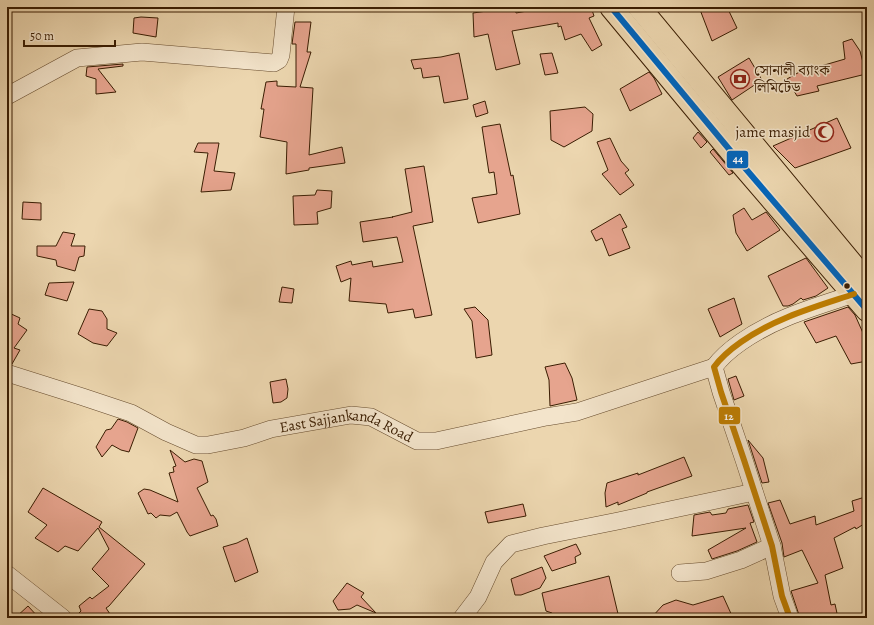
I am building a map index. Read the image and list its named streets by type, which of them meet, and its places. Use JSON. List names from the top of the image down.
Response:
{
  "streets": {
    "street": ["East Sajjankanda Road"]
  },
  "places": {
    "bank": ["সোনালী ব্যাংক লিমিটেড"],
    "mosque": ["jame masjid"]
  },
  "lines": ["transit line 44", "transit line 12"],
  "scale_bar": "50 m"
}
